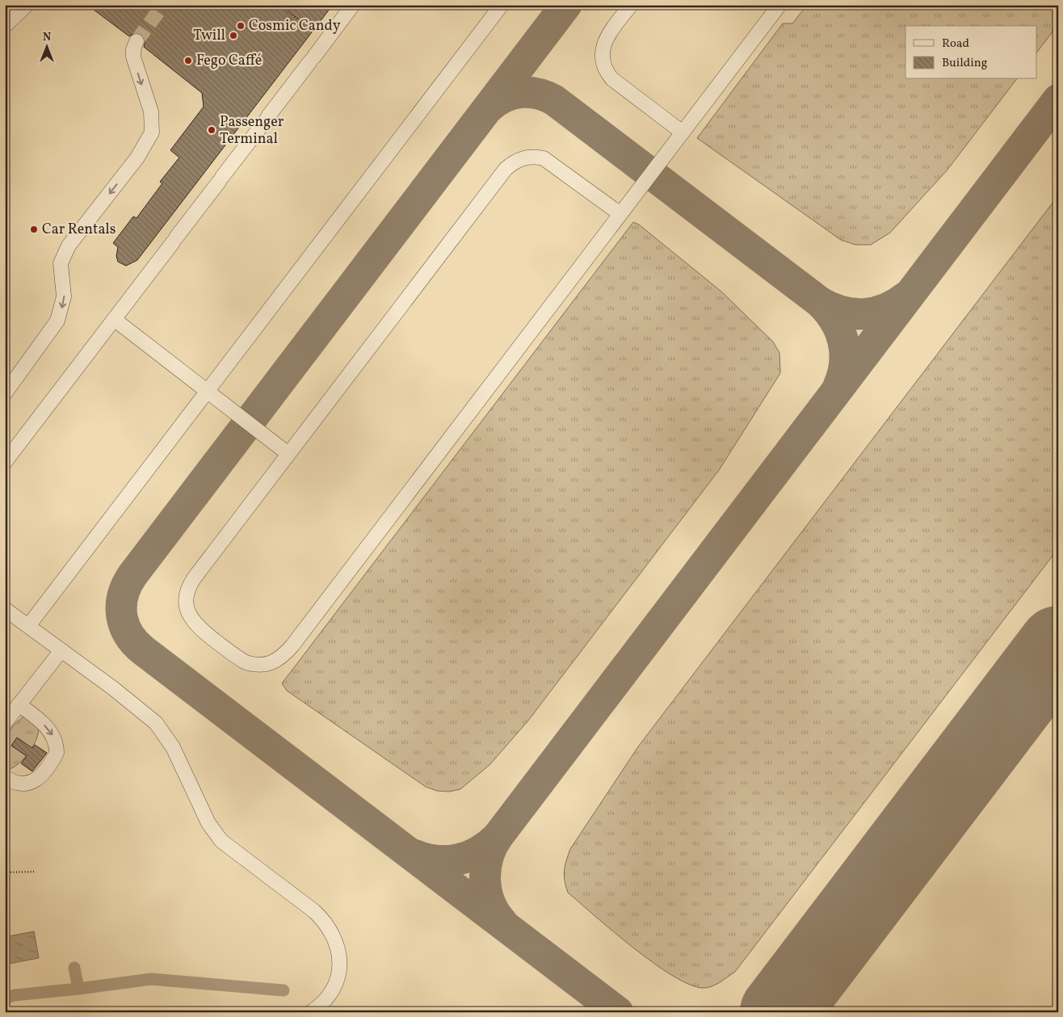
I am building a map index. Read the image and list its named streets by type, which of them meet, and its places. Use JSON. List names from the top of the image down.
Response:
{
  "places": [
    "Cosmic Candy",
    "Twill",
    "Fego Caffé",
    "Passenger Terminal",
    "Car Rentals"
  ],
  "legend": ["Road", "Building"],
  "north": "top"
}
